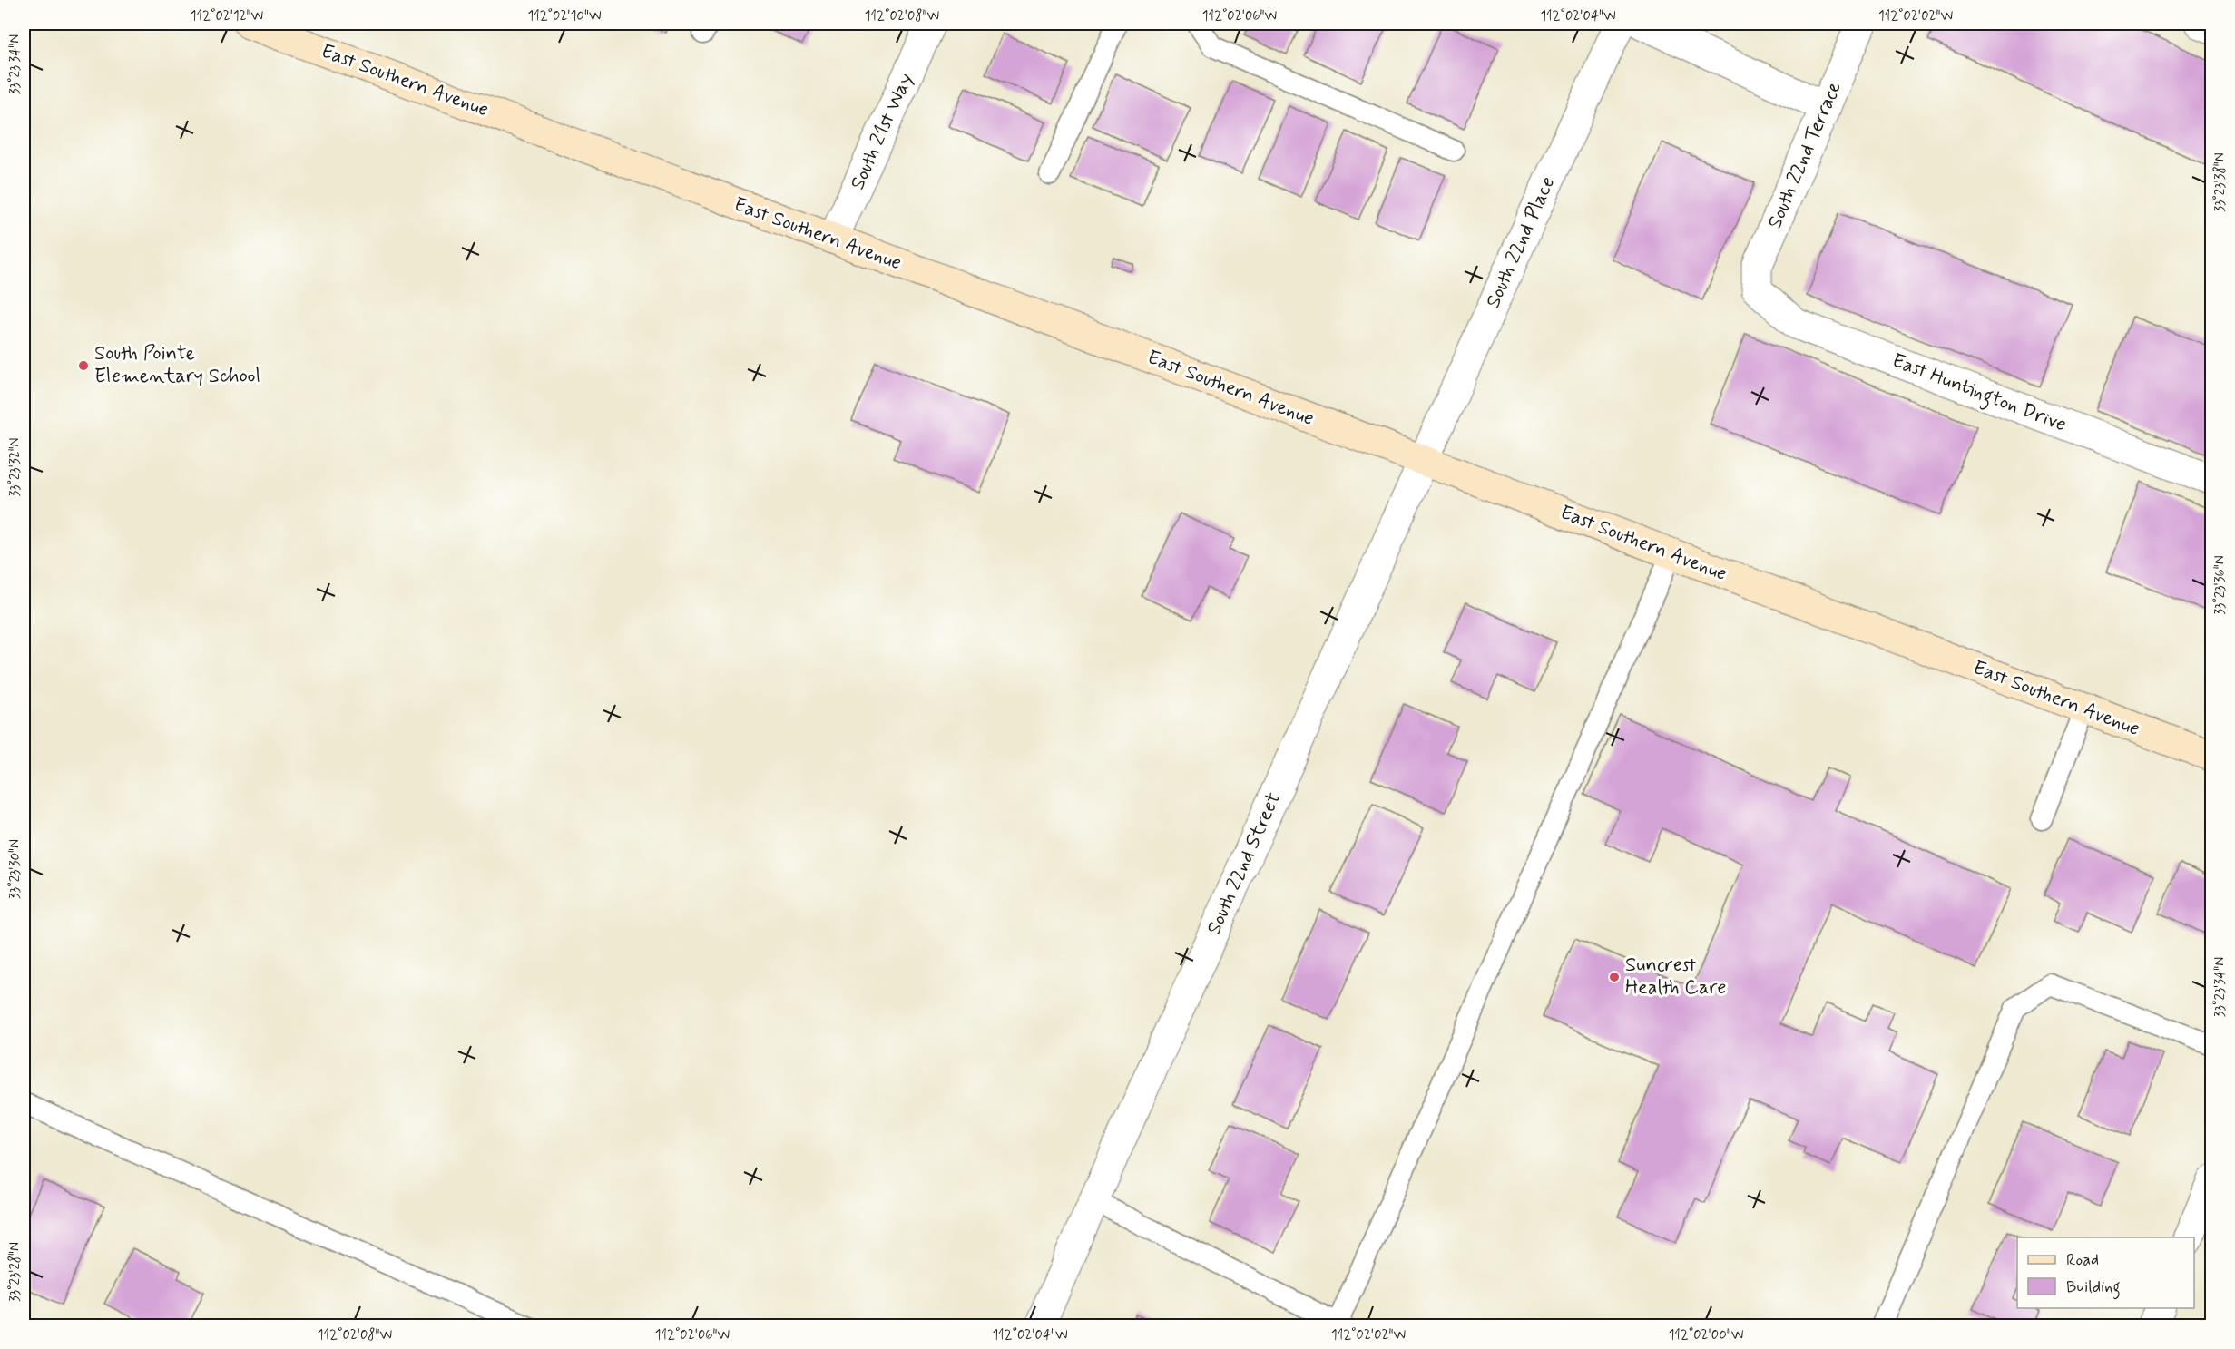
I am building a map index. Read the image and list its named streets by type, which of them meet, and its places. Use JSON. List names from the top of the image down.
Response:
{
  "streets": {
    "main road": ["East Southern Avenue"],
    "street": [
      "South 21st Way",
      "South 22nd Terrace",
      "South 22nd Place",
      "East Huntington Drive",
      "South 22nd Street"
    ]
  },
  "crossings": [
    ["East Southern Avenue", "South 21st Way"],
    ["East Southern Avenue", "South 22nd Place"],
    ["East Southern Avenue", "South 22nd Street"],
    ["South 22nd Terrace", "East Huntington Drive"],
    ["South 22nd Place", "South 22nd Street"]
  ],
  "places": ["South Pointe Elementary School", "Suncrest Health Care"],
  "legend": ["Road", "Building"],
  "coordinates": [
    "112°02'12\"W",
    "112°02'10\"W",
    "112°02'08\"W",
    "112°02'06\"W",
    "112°02'04\"W",
    "112°02'02\"W",
    "33°23'34\"N",
    "33°23'38\"N",
    "33°23'32\"N",
    "33°23'36\"N",
    "33°23'30\"N",
    "33°23'28\"N",
    "112°02'00\"W"
  ]
}
